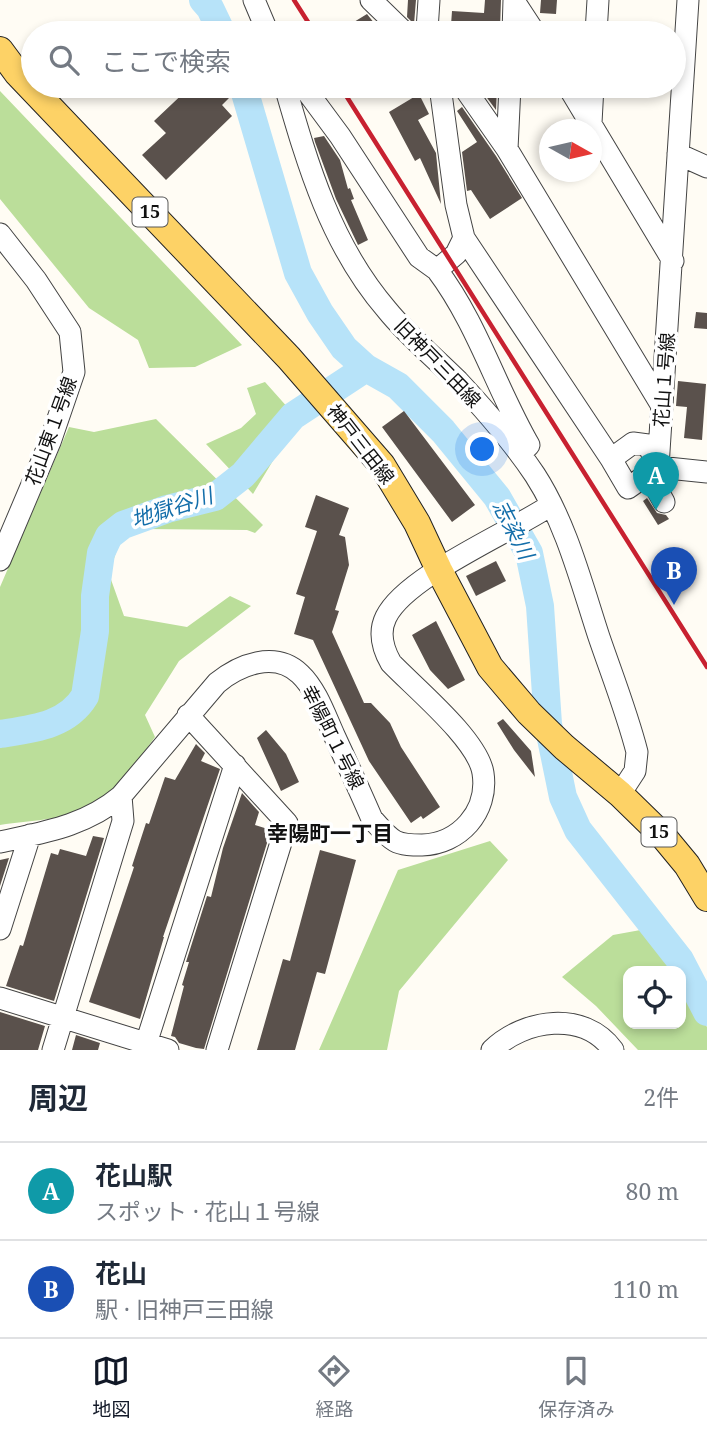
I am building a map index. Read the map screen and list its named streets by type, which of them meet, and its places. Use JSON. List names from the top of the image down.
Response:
{
  "streets": {
    "main road": ["15", "神戸三田線"],
    "street": [
      "旧神戸三田線",
      "花山１号線",
      "花山東１号線",
      "幸陽町１号線"
    ]
  },
  "crossings": [
    ["旧神戸三田線", "神戸三田線"],
    ["旧神戸三田線", "幸陽町１号線"],
    ["神戸三田線", "幸陽町１号線"]
  ],
  "districts": ["幸陽町一丁目"],
  "water": ["地獄谷川", "志染川"],
  "north": "right",
  "page": {
    "search": "ここで検索",
    "pins": ["A", "B"],
    "heading": ["周辺", "2件"],
    "list": [
      {
        "mark": "A",
        "name": "花山駅",
        "note": "スポット · 花山１号線",
        "value": "80 m"
      },
      {
        "mark": "B",
        "name": "花山",
        "note": "駅 · 旧神戸三田線",
        "value": "110 m"
      }
    ],
    "nav": ["地図", "経路", "保存済み"]
  }
}
